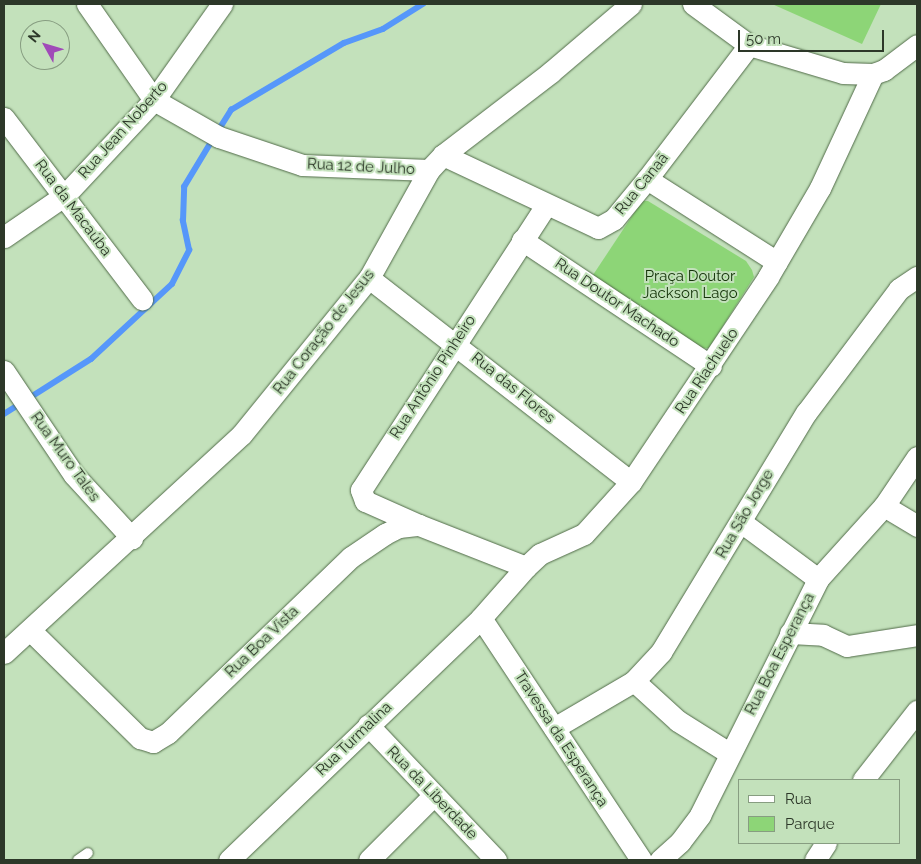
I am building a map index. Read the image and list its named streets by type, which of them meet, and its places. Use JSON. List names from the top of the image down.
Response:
{
  "streets": {
    "street": [
      "Rua Jean Noberto",
      "Rua 12 de Julho",
      "Rua Canaã",
      "Rua da Macaúba",
      "Rua Doutor Machado",
      "Rua Coração de Jesus",
      "Rua Riachuelo",
      "Rua Antônio Pinheiro",
      "Rua das Flores",
      "Rua Muro Tales",
      "Rua São Jorge",
      "Rua Boa Vista",
      "Rua Boa Esperança",
      "Rua Turmalina",
      "Travessa da Esperança",
      "Rua da Liberdade"
    ]
  },
  "crossings": [
    ["Rua Jean Noberto", "Rua 12 de Julho"],
    ["Rua Jean Noberto", "Rua da Macaúba"],
    ["Rua 12 de Julho", "Rua Canaã"],
    ["Rua 12 de Julho", "Rua Coração de Jesus"],
    ["Rua Canaã", "Rua Coração de Jesus"],
    ["Rua Canaã", "Rua Antônio Pinheiro"],
    ["Rua Doutor Machado", "Rua Riachuelo"],
    ["Rua Doutor Machado", "Rua Antônio Pinheiro"],
    ["Rua Coração de Jesus", "Rua das Flores"],
    ["Rua Coração de Jesus", "Rua Muro Tales"],
    ["Rua Coração de Jesus", "Rua Boa Vista"],
    ["Rua Riachuelo", "Rua das Flores"],
    ["Rua Riachuelo", "Rua Turmalina"],
    ["Rua Riachuelo", "Travessa da Esperança"],
    ["Rua Antônio Pinheiro", "Rua das Flores"],
    ["Rua Antônio Pinheiro", "Rua Boa Vista"],
    ["Rua São Jorge", "Travessa da Esperança"],
    ["Rua Turmalina", "Travessa da Esperança"],
    ["Rua Turmalina", "Rua da Liberdade"]
  ],
  "parks": ["Praça Doutor Jackson Lago"],
  "legend": ["Rua", "Parque"],
  "scale_bar": "50 m",
  "north": "top left"
}
